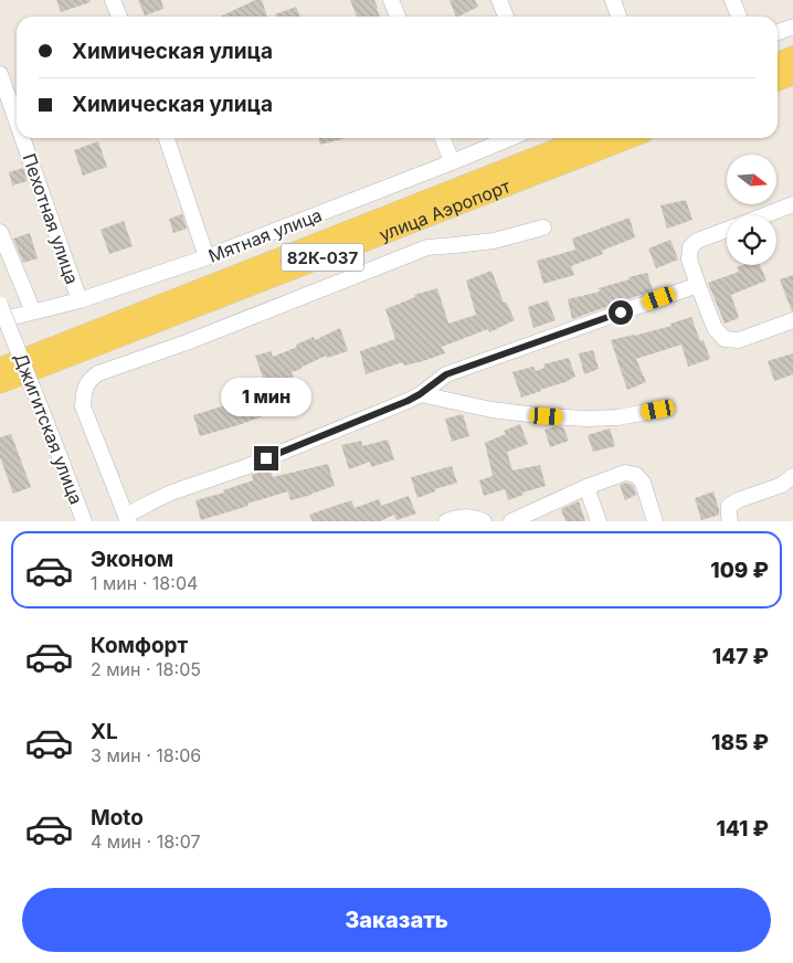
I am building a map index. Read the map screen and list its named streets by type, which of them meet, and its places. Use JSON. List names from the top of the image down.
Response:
{
  "streets": {
    "main road": ["улица Аэропорт", "82К-037"],
    "street": ["Пехотная улица", "Мятная улица", "Джигитская улица"]
  },
  "crossings": [
    ["Пехотная улица", "Мятная улица"]
  ],
  "north": "right",
  "page": {
    "banner": ["Химическая улица", "Химическая улица"],
    "bubble": "1 мин",
    "list": [
      {
        "name": "Эконом",
        "note": "1 мин · 18:04",
        "value": "109 ₽"
      },
      {
        "name": "Комфорт",
        "note": "2 мин · 18:05",
        "value": "147 ₽"
      },
      {
        "name": "XL",
        "note": "3 мин · 18:06",
        "value": "185 ₽"
      },
      {
        "name": "Moto",
        "note": "4 мин · 18:07",
        "value": "141 ₽"
      }
    ],
    "buttons": "Заказать"
  }
}
